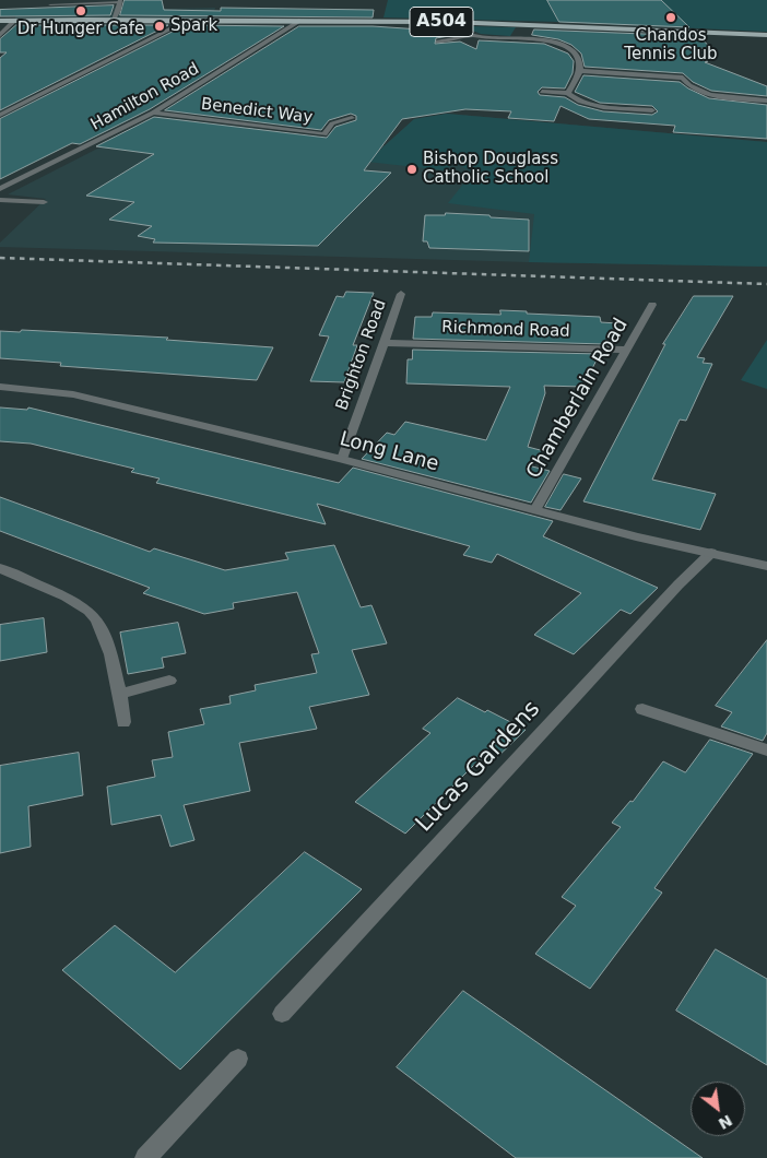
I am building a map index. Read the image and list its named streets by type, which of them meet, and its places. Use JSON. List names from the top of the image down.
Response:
{
  "streets": {
    "main road": ["A504"],
    "street": [
      "Hamilton Road",
      "Benedict Way",
      "Richmond Road",
      "Brighton Road",
      "Chamberlain Road",
      "Long Lane",
      "Lucas Gardens"
    ]
  },
  "crossings": [
    ["A504", "Hamilton Road"],
    ["Hamilton Road", "Benedict Way"],
    ["Richmond Road", "Brighton Road"],
    ["Richmond Road", "Chamberlain Road"],
    ["Brighton Road", "Long Lane"],
    ["Chamberlain Road", "Long Lane"],
    ["Long Lane", "Lucas Gardens"]
  ],
  "places": [
    "Dr Hunger Cafe",
    "Chandos Tennis Club",
    "Spark",
    "Bishop Douglass Catholic School"
  ],
  "north": "bottom right"
}
